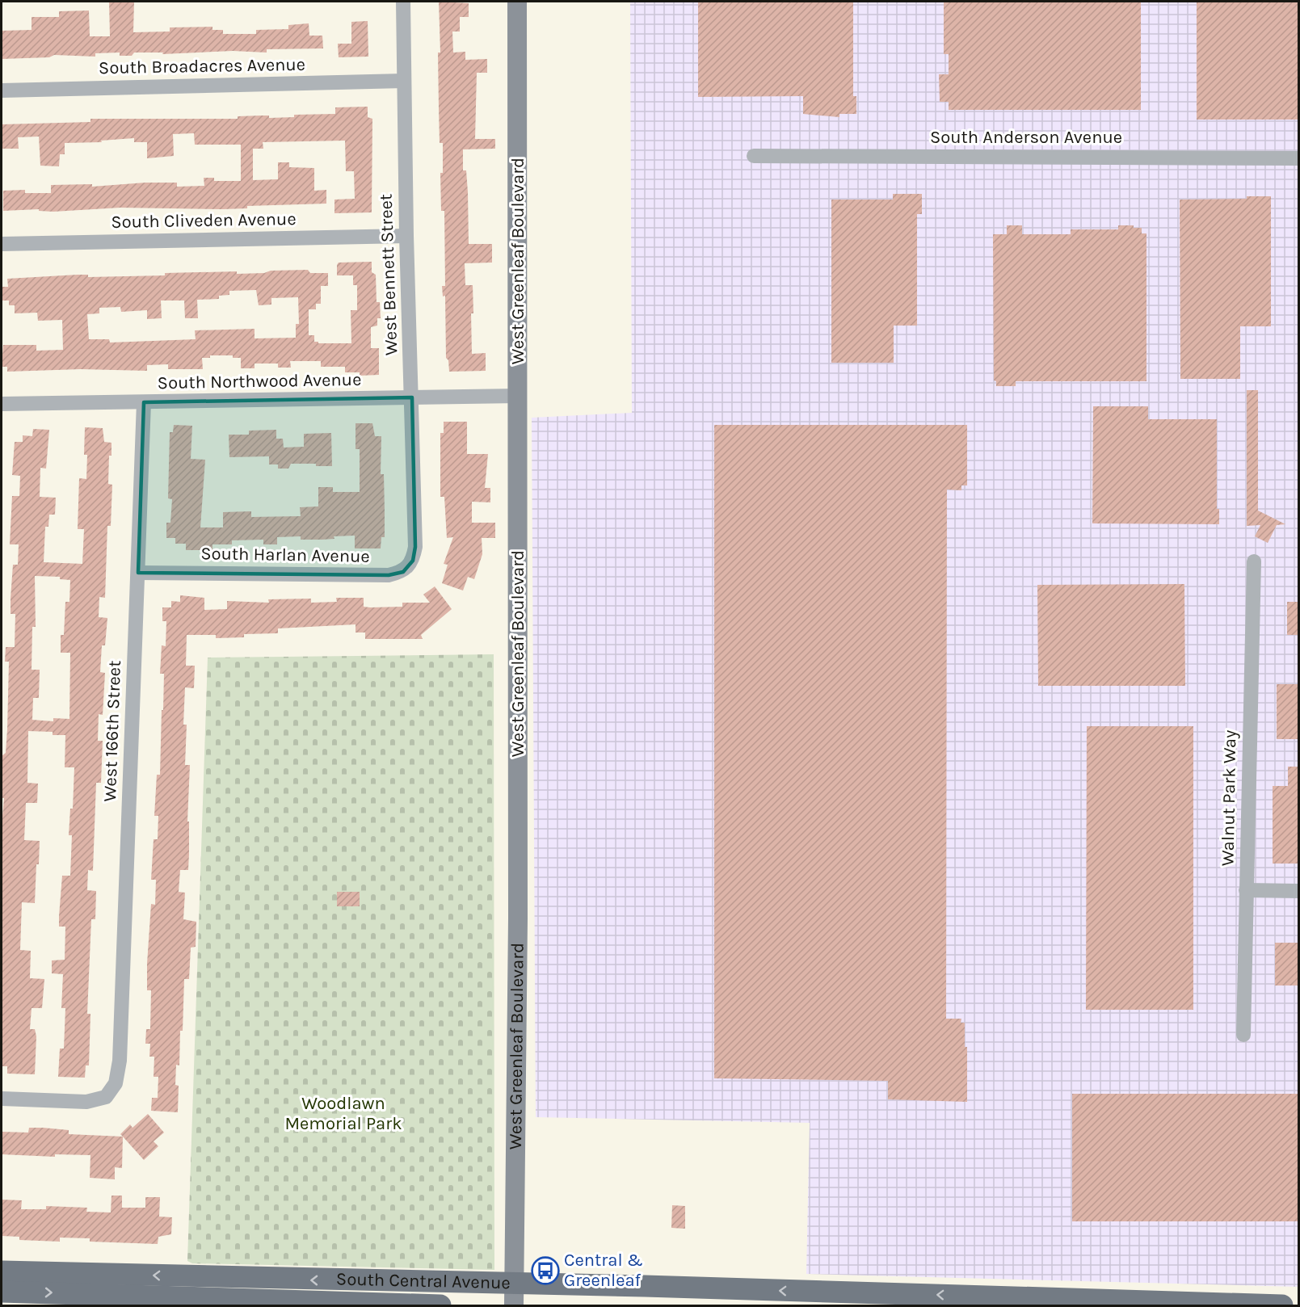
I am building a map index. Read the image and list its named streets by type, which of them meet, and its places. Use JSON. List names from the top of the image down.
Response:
{
  "streets": {
    "main road": ["South Central Avenue"],
    "street": [
      "South Broadacres Avenue",
      "South Anderson Avenue",
      "South Cliveden Avenue",
      "West Greenleaf Boulevard",
      "West Bennett Street",
      "South Northwood Avenue",
      "South Harlan Avenue",
      "West 166th Street",
      "Walnut Park Way"
    ]
  },
  "crossings": [
    ["South Broadacres Avenue", "West Bennett Street"],
    ["South Cliveden Avenue", "West Bennett Street"],
    ["West Greenleaf Boulevard", "South Northwood Avenue"],
    ["West Greenleaf Boulevard", "South Central Avenue"],
    ["West Bennett Street", "South Northwood Avenue"],
    ["West Bennett Street", "South Harlan Avenue"],
    ["South Northwood Avenue", "West 166th Street"],
    ["South Harlan Avenue", "West 166th Street"]
  ],
  "parks": ["Woodlawn Memorial Park"],
  "places": {
    "bus stop": ["Central & Greenleaf"]
  }
}
